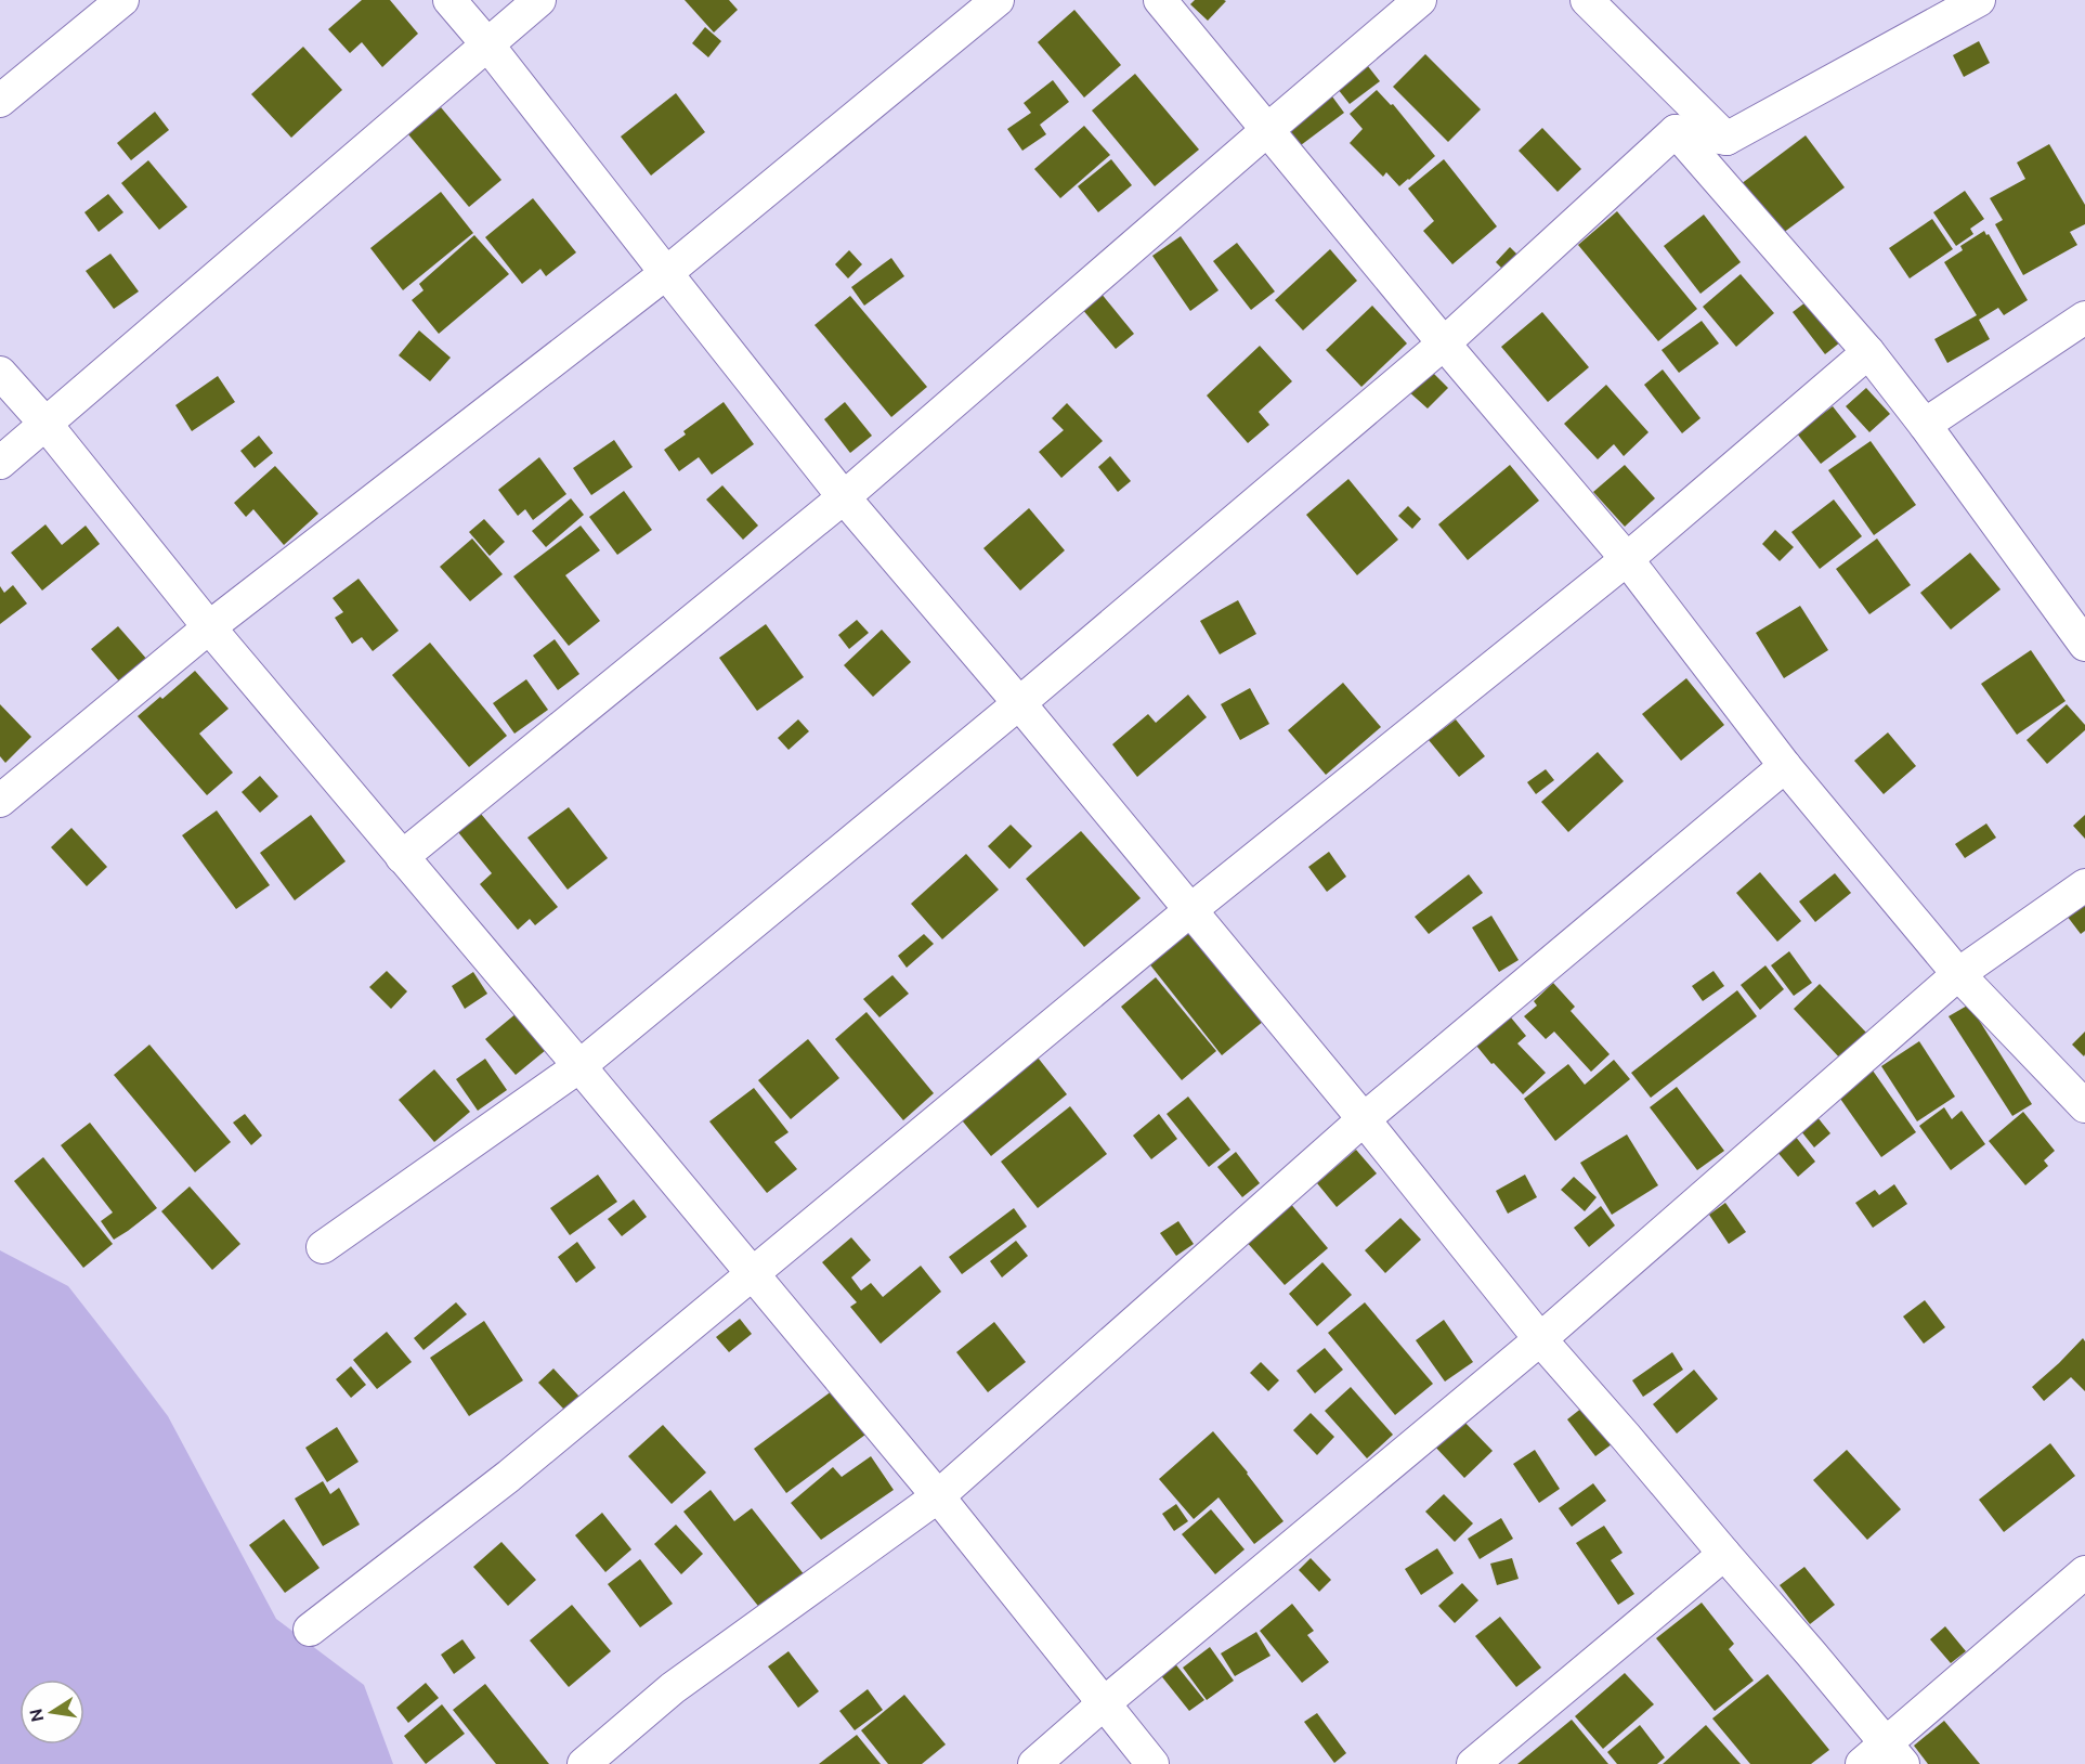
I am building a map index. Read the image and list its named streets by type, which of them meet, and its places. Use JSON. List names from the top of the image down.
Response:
{
  "north": "left"
}
